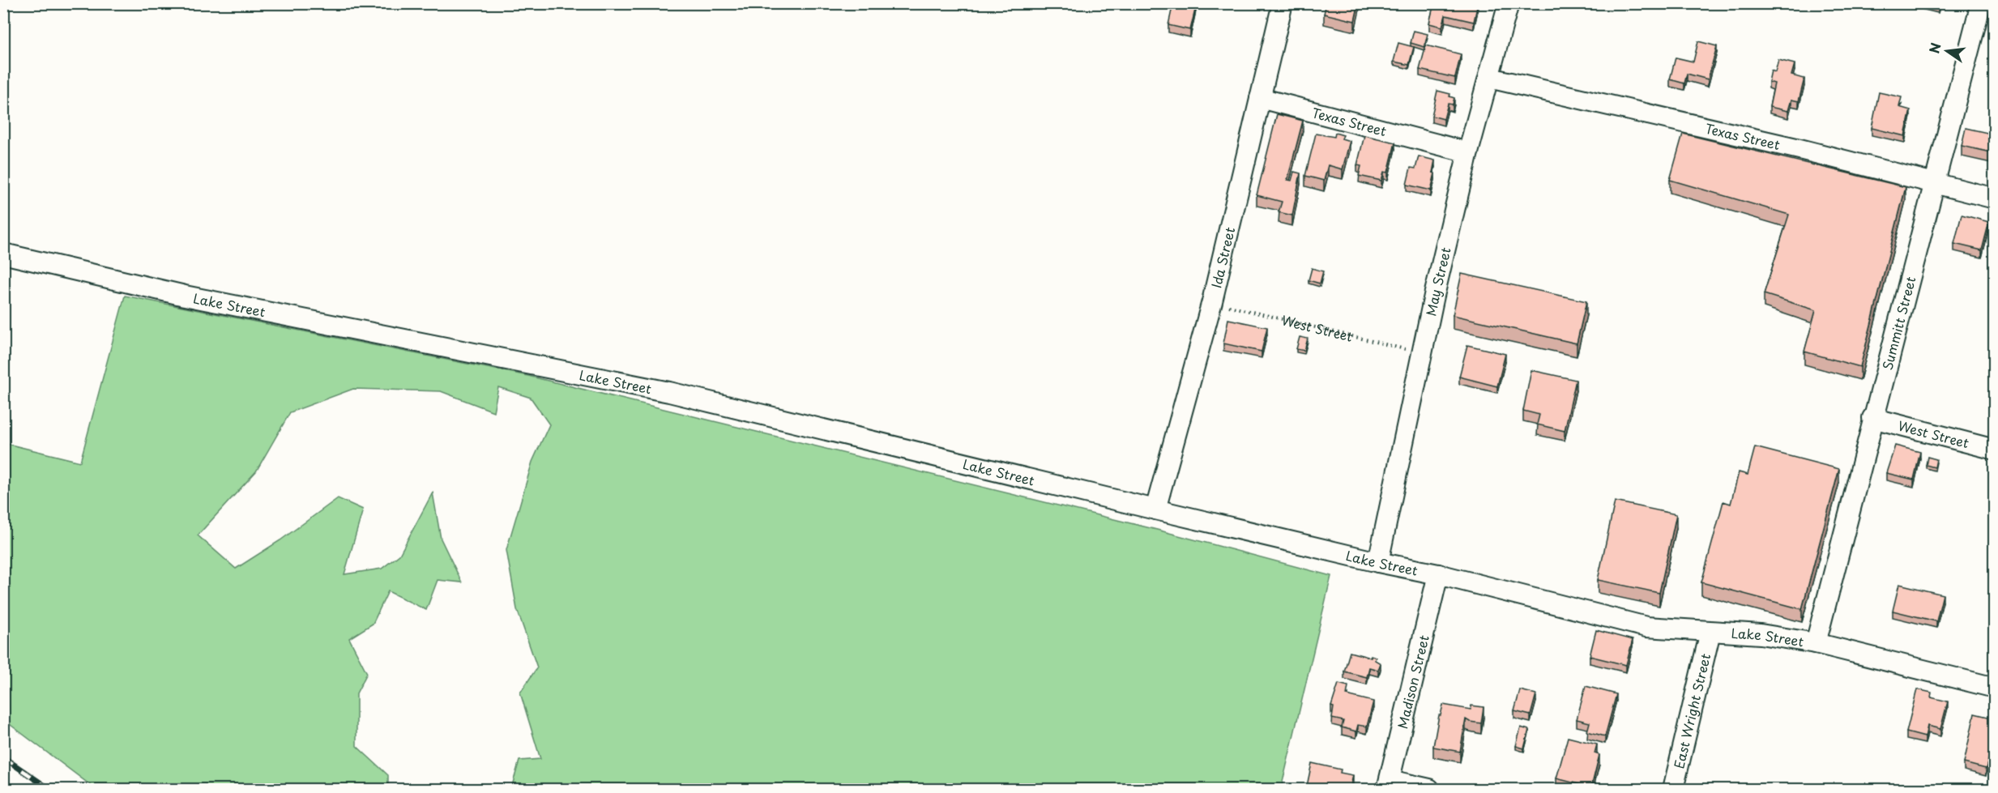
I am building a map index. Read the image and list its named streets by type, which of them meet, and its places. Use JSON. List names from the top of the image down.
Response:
{
  "streets": {
    "street": [
      "Texas Street",
      "Ida Street",
      "May Street",
      "Lake Street",
      "Summitt Street",
      "West Street",
      "Madison Street",
      "East Wright Street"
    ]
  },
  "crossings": [
    ["Texas Street", "Ida Street"],
    ["Texas Street", "May Street"],
    ["Texas Street", "Summitt Street"],
    ["Ida Street", "Lake Street"],
    ["Ida Street", "West Street"],
    ["May Street", "Lake Street"],
    ["May Street", "West Street"],
    ["Lake Street", "Summitt Street"],
    ["Lake Street", "Madison Street"],
    ["Lake Street", "East Wright Street"],
    ["Summitt Street", "West Street"]
  ],
  "north": "left"
}
